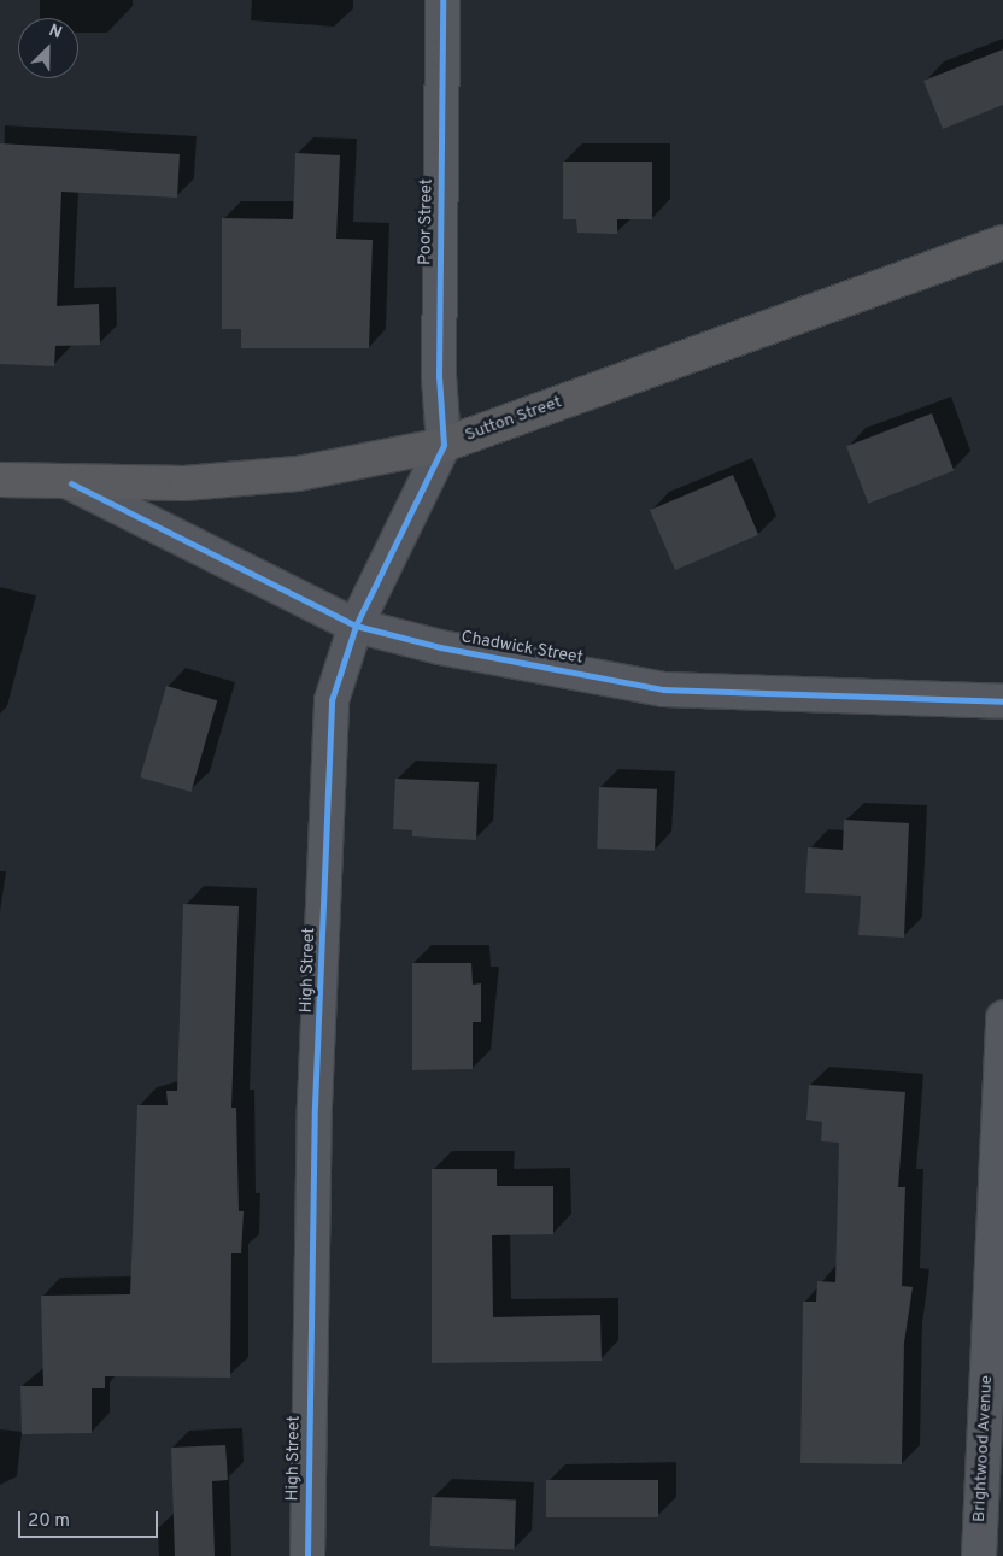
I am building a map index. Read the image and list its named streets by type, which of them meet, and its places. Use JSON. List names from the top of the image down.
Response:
{
  "streets": {
    "highway": ["Sutton Street"],
    "street": [
      "Poor Street",
      "Chadwick Street",
      "High Street",
      "Brightwood Avenue"
    ]
  },
  "crossings": [
    ["Poor Street", "Sutton Street"],
    ["Poor Street", "High Street"],
    ["Sutton Street", "Chadwick Street"],
    ["Sutton Street", "High Street"],
    ["Chadwick Street", "High Street"]
  ],
  "scale_bar": "20 m",
  "north": "top right"
}
